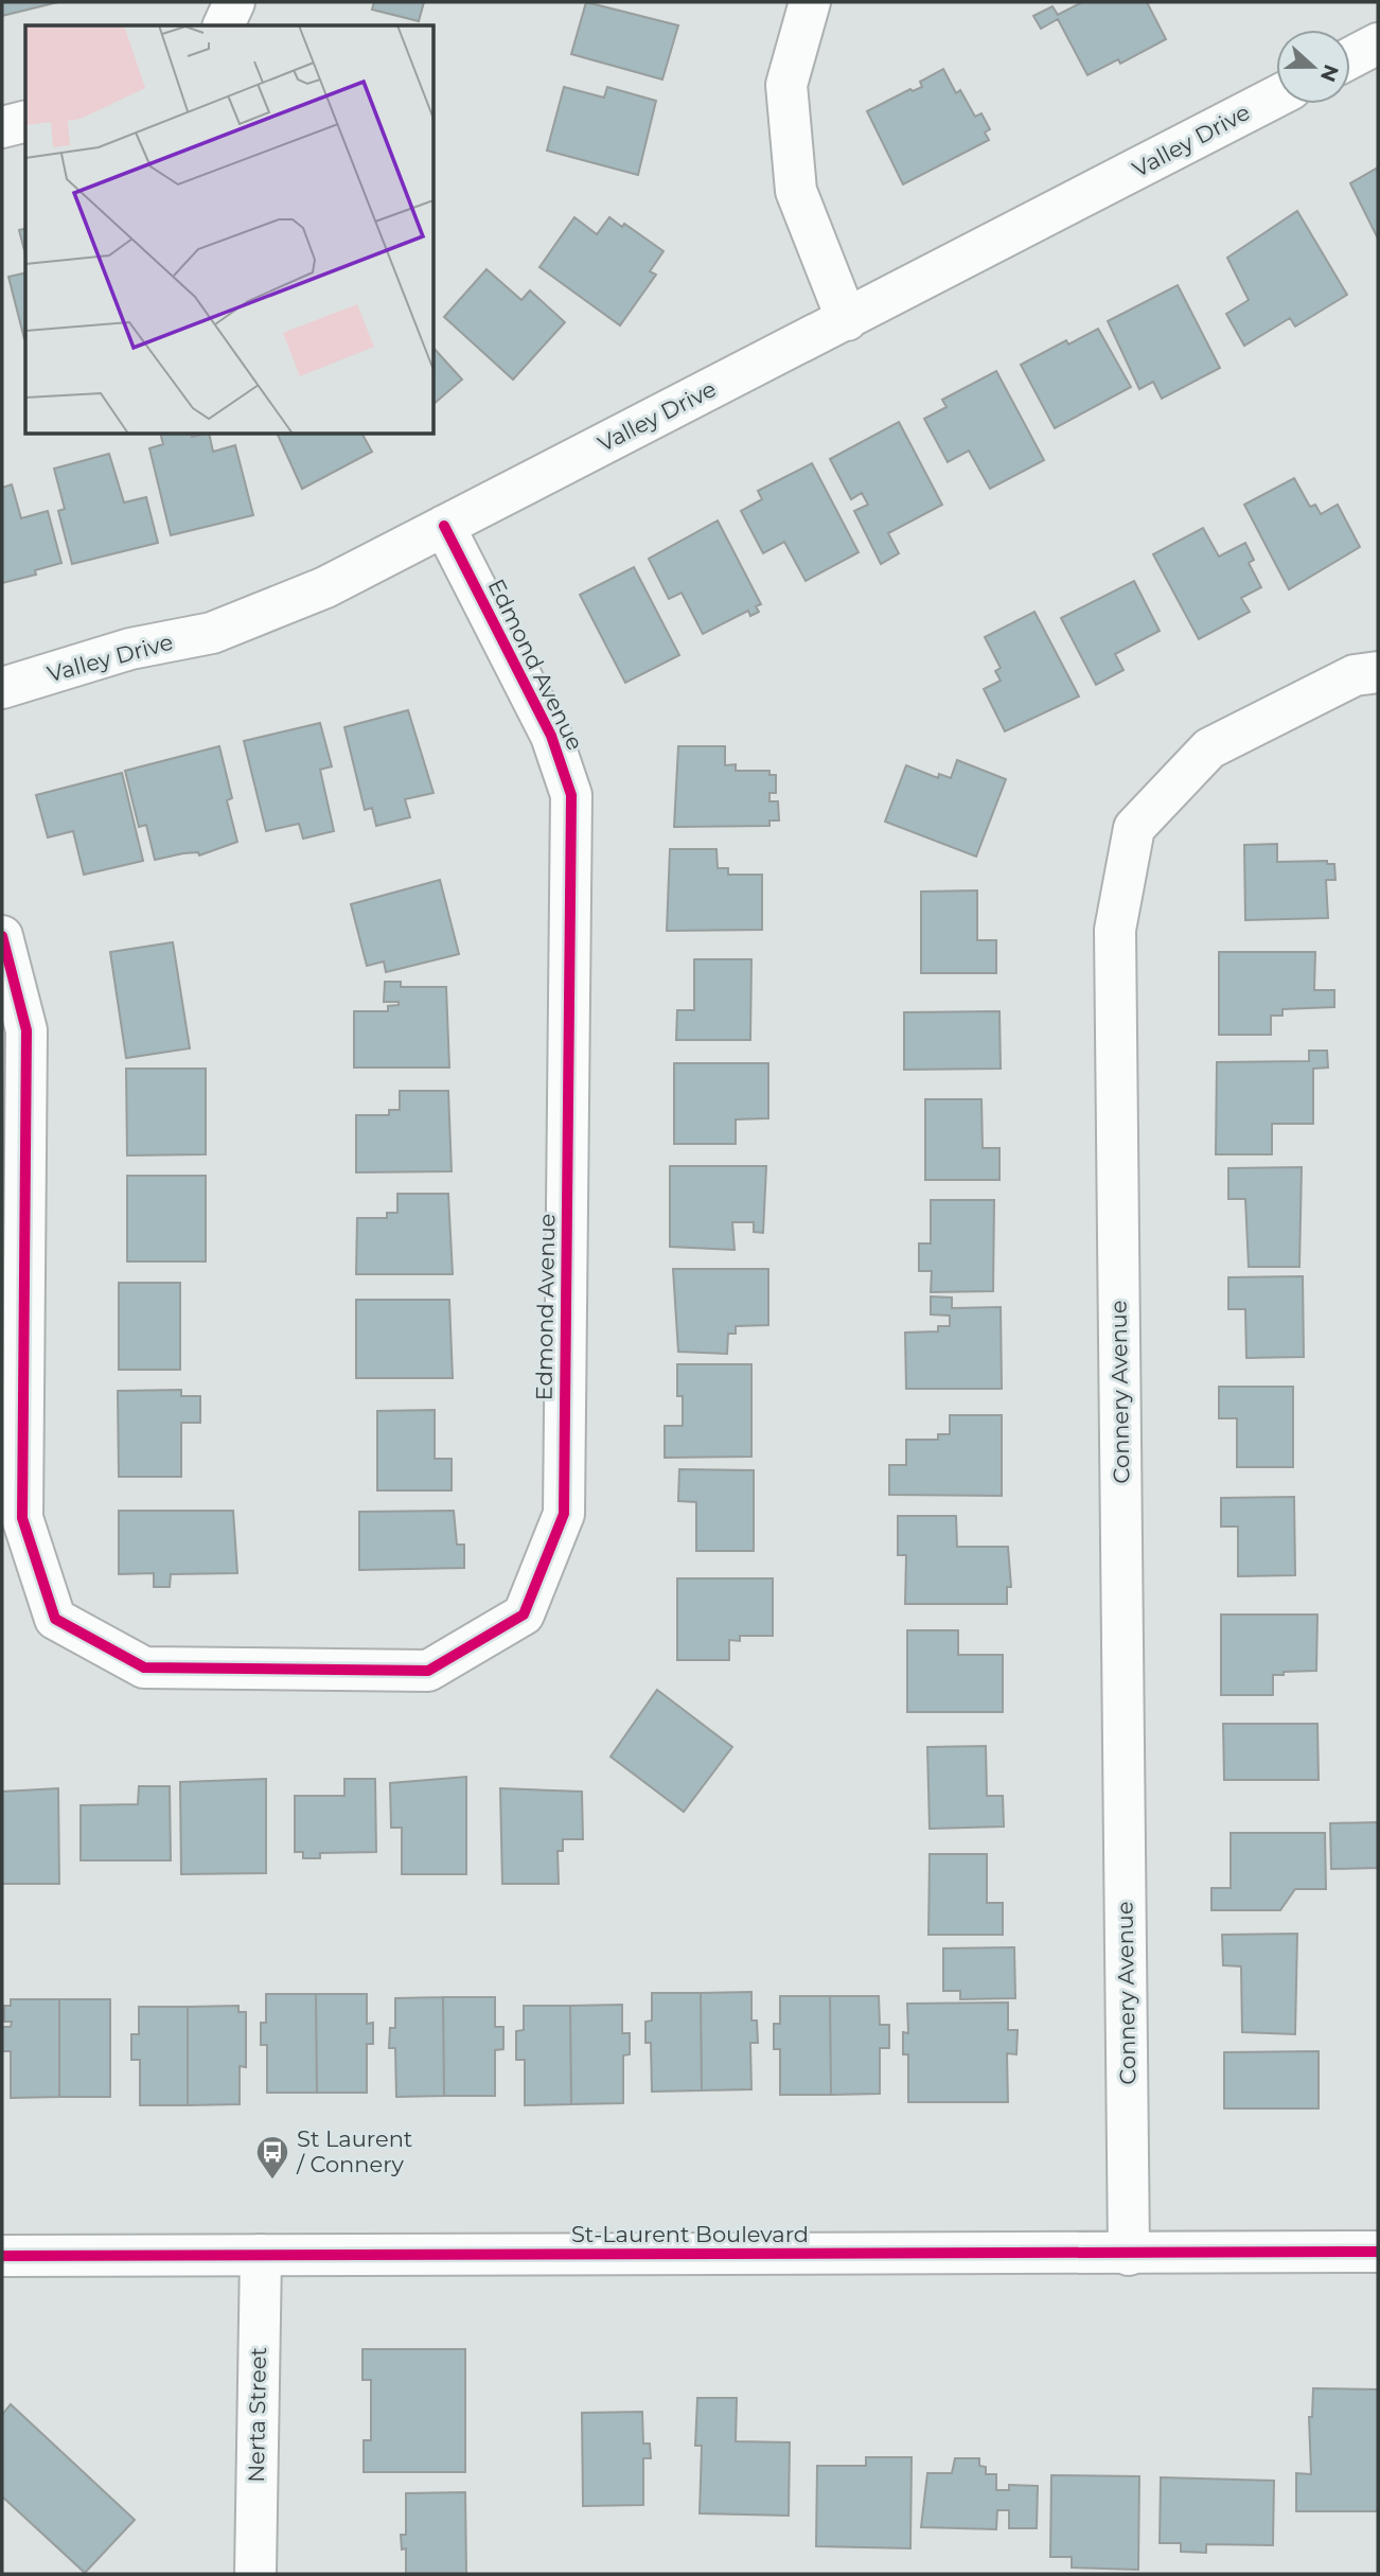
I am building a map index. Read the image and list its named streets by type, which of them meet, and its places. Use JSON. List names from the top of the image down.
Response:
{
  "streets": {
    "street": [
      "Valley Drive",
      "Edmond Avenue",
      "Connery Avenue",
      "St-Laurent Boulevard",
      "Nerta Street"
    ]
  },
  "crossings": [
    ["Valley Drive", "Edmond Avenue"],
    ["Connery Avenue", "St-Laurent Boulevard"],
    ["St-Laurent Boulevard", "Nerta Street"]
  ],
  "places": {
    "bus stop": ["St Laurent / Connery"]
  },
  "north": "right"
}
